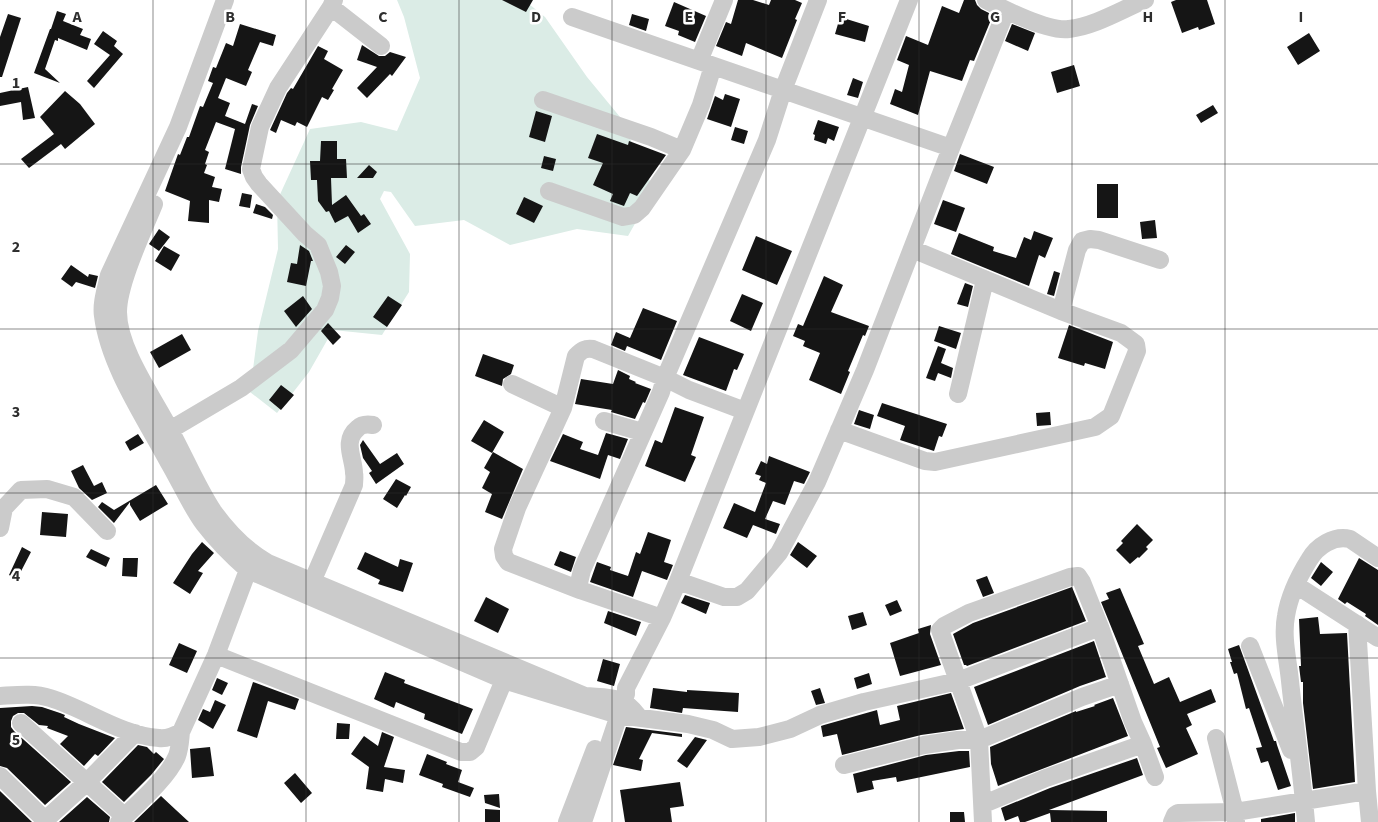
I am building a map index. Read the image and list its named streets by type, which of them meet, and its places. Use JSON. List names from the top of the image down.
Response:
{
  "grid": {
    "columns": [
      "A",
      "B",
      "C",
      "D",
      "E",
      "F",
      "G",
      "H",
      "I"
    ],
    "rows": [
      "1",
      "2",
      "3",
      "4",
      "5"
    ]
  }
}
